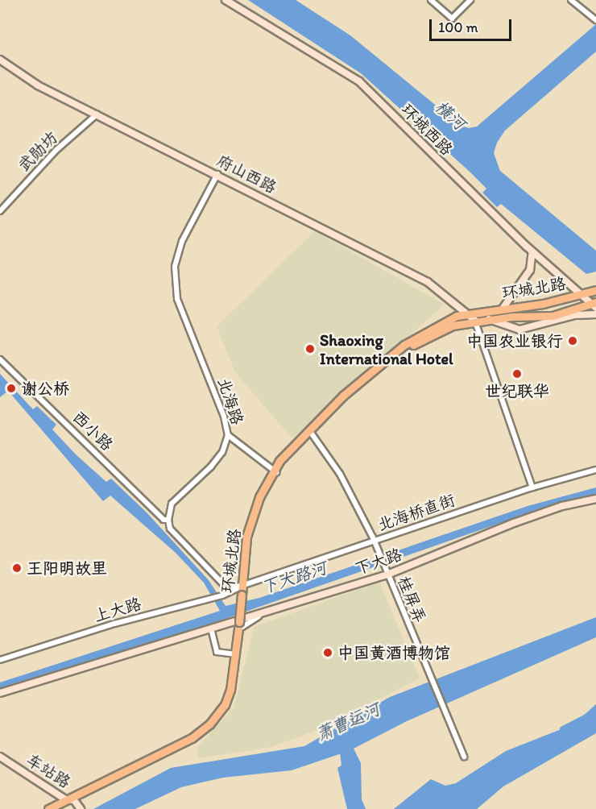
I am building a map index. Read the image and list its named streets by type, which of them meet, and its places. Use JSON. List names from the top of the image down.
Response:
{
  "streets": {
    "main road": ["环城北路"],
    "street": [
      "环城西路",
      "武勋坊",
      "府山西路",
      "北海路",
      "西小路",
      "北海桥直街",
      "下大路",
      "桂屏弄",
      "上大路",
      "车站路"
    ]
  },
  "crossings": [
    ["环城西路", "环城北路"],
    ["武勋坊", "府山西路"],
    ["府山西路", "环城北路"],
    ["府山西路", "北海路"],
    ["环城北路", "北海桥直街"],
    ["环城北路", "桂屏弄"],
    ["环城北路", "上大路"],
    ["环城北路", "车站路"],
    ["北海路", "西小路"],
    ["北海桥直街", "桂屏弄"],
    ["北海桥直街", "上大路"],
    ["下大路", "桂屏弄"]
  ],
  "water": ["横河", "下大路河", "萧曹运河"],
  "places": [
    "中国农业银行",
    "Shaoxing International Hotel",
    "世纪联华",
    "谢公桥",
    "王阳明故里",
    "中国黄酒博物馆"
  ],
  "scale_bar": "100 m"
}
